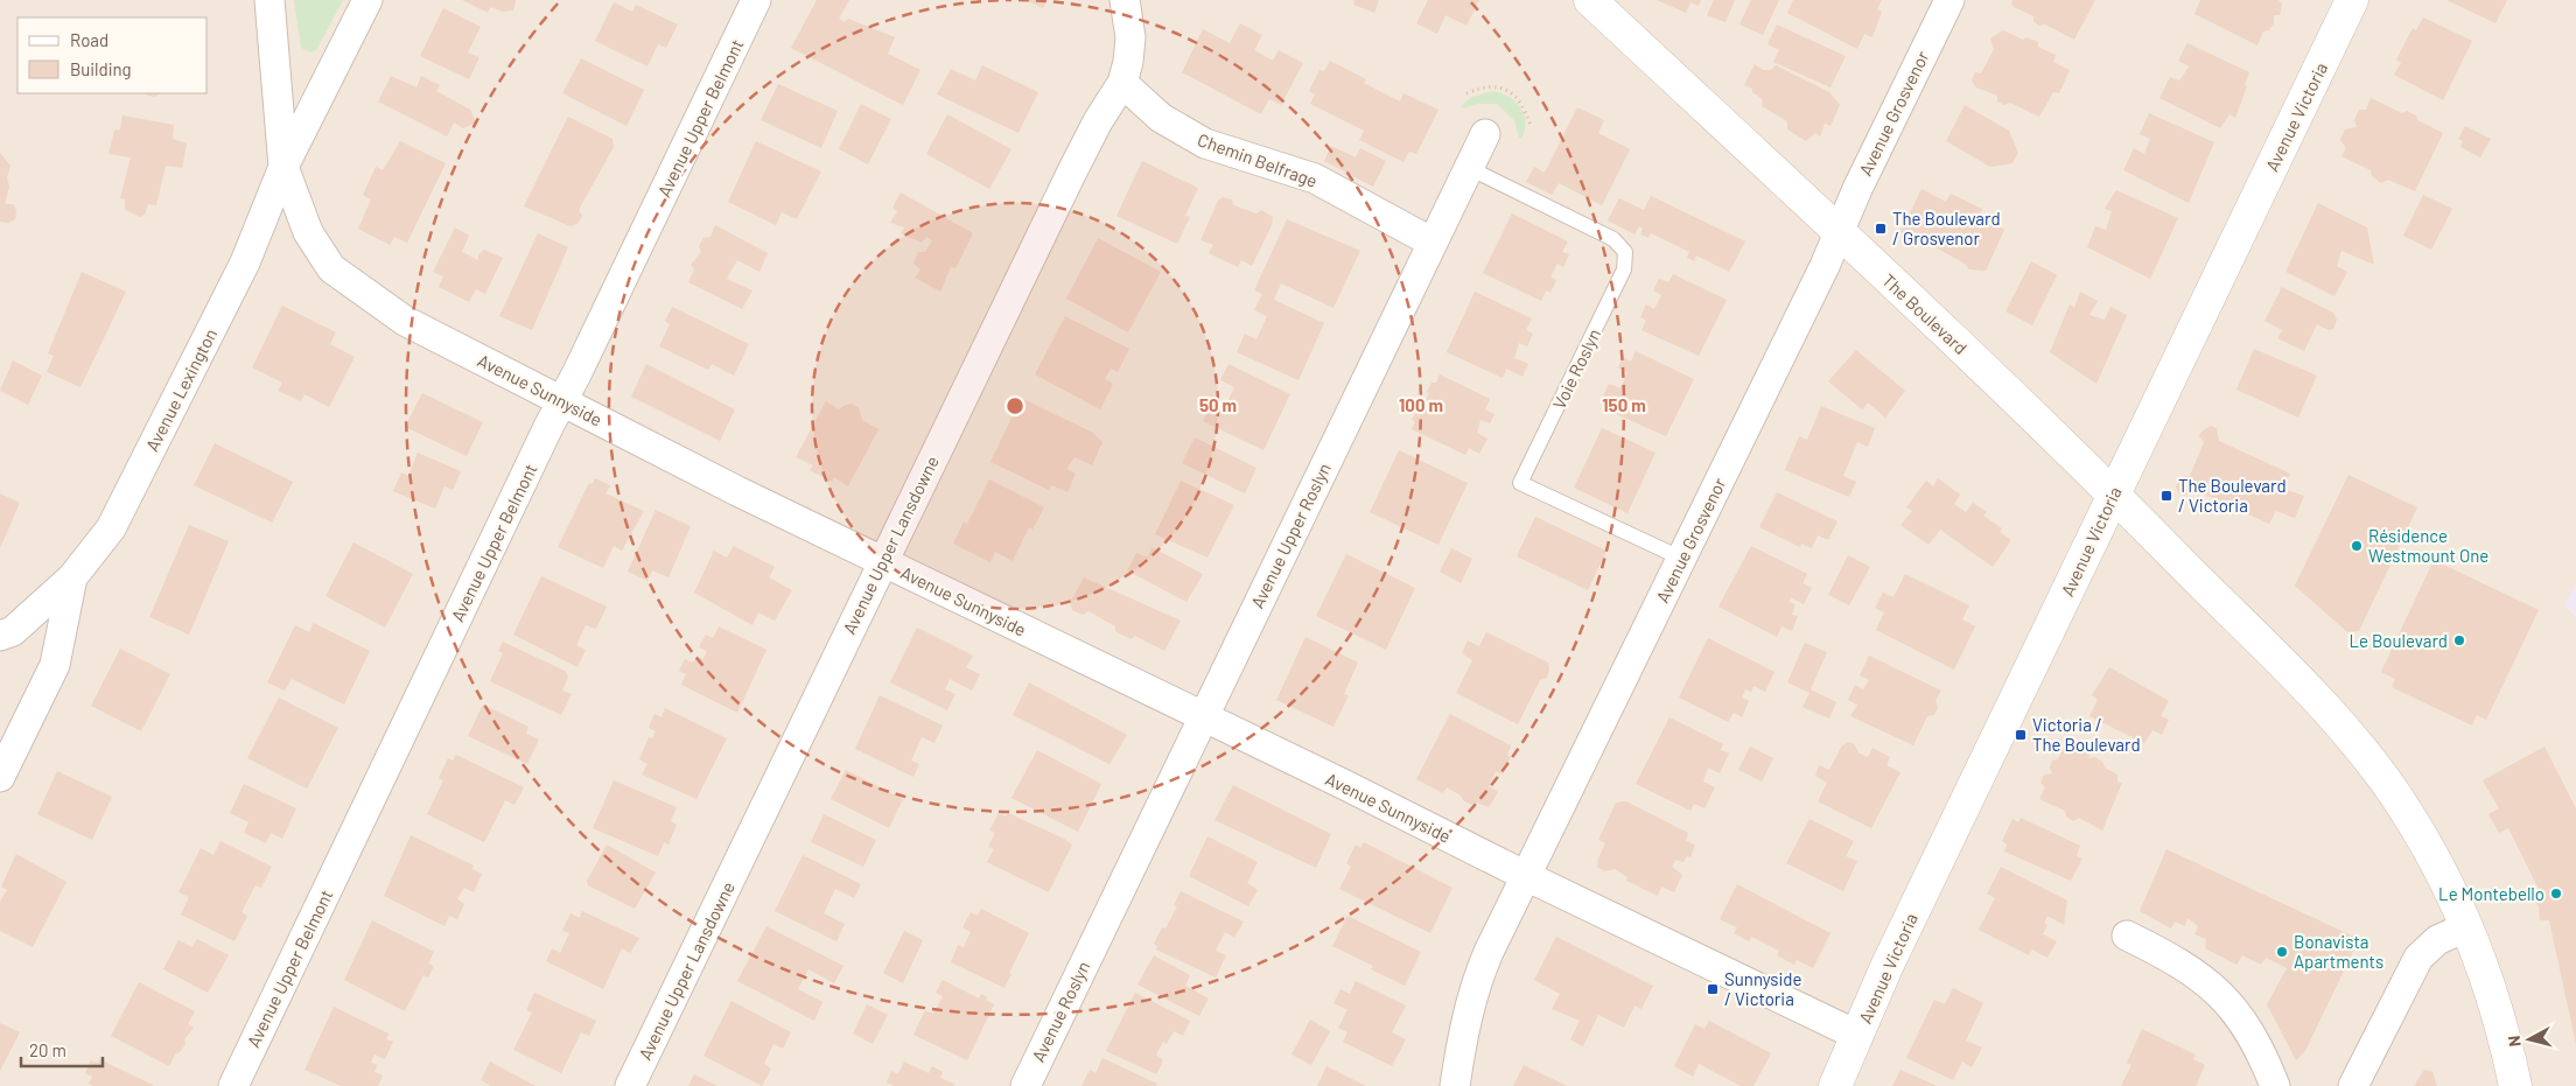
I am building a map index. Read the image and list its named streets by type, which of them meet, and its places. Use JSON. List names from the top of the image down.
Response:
{
  "streets": {
    "main road": ["Avenue Victoria", "The Boulevard"],
    "street": [
      "Avenue Grosvenor",
      "Avenue Upper Belmont",
      "Chemin Belfrage",
      "Avenue Lexington",
      "Avenue Sunnyside",
      "Avenue Upper Roslyn",
      "Avenue Upper Lansdowne",
      "Avenue Roslyn"
    ],
    "lane": ["Voie Roslyn"]
  },
  "crossings": [
    ["Avenue Grosvenor", "The Boulevard"],
    ["Avenue Grosvenor", "Voie Roslyn"],
    ["Avenue Grosvenor", "Avenue Sunnyside"],
    ["Avenue Victoria", "The Boulevard"],
    ["Avenue Victoria", "Avenue Sunnyside"],
    ["Avenue Upper Belmont", "Avenue Sunnyside"],
    ["Chemin Belfrage", "Avenue Upper Roslyn"],
    ["Chemin Belfrage", "Avenue Upper Lansdowne"],
    ["Voie Roslyn", "Avenue Upper Roslyn"],
    ["Avenue Lexington", "Avenue Sunnyside"],
    ["Avenue Sunnyside", "Avenue Upper Roslyn"],
    ["Avenue Sunnyside", "Avenue Upper Lansdowne"],
    ["Avenue Upper Roslyn", "Avenue Roslyn"]
  ],
  "places": {
    "transit": [
      "The Boulevard / Grosvenor",
      "The Boulevard / Victoria",
      "Victoria / The Boulevard",
      "Sunnyside / Victoria"
    ],
    "other": [
      "Résidence Westmount One",
      "Le Boulevard",
      "Le Montebello",
      "Bonavista Apartments"
    ]
  },
  "legend": ["Road", "Building"],
  "scale_bar": "20 m",
  "north": "left",
  "rings": ["50 m", "100 m", "150 m"]
}
